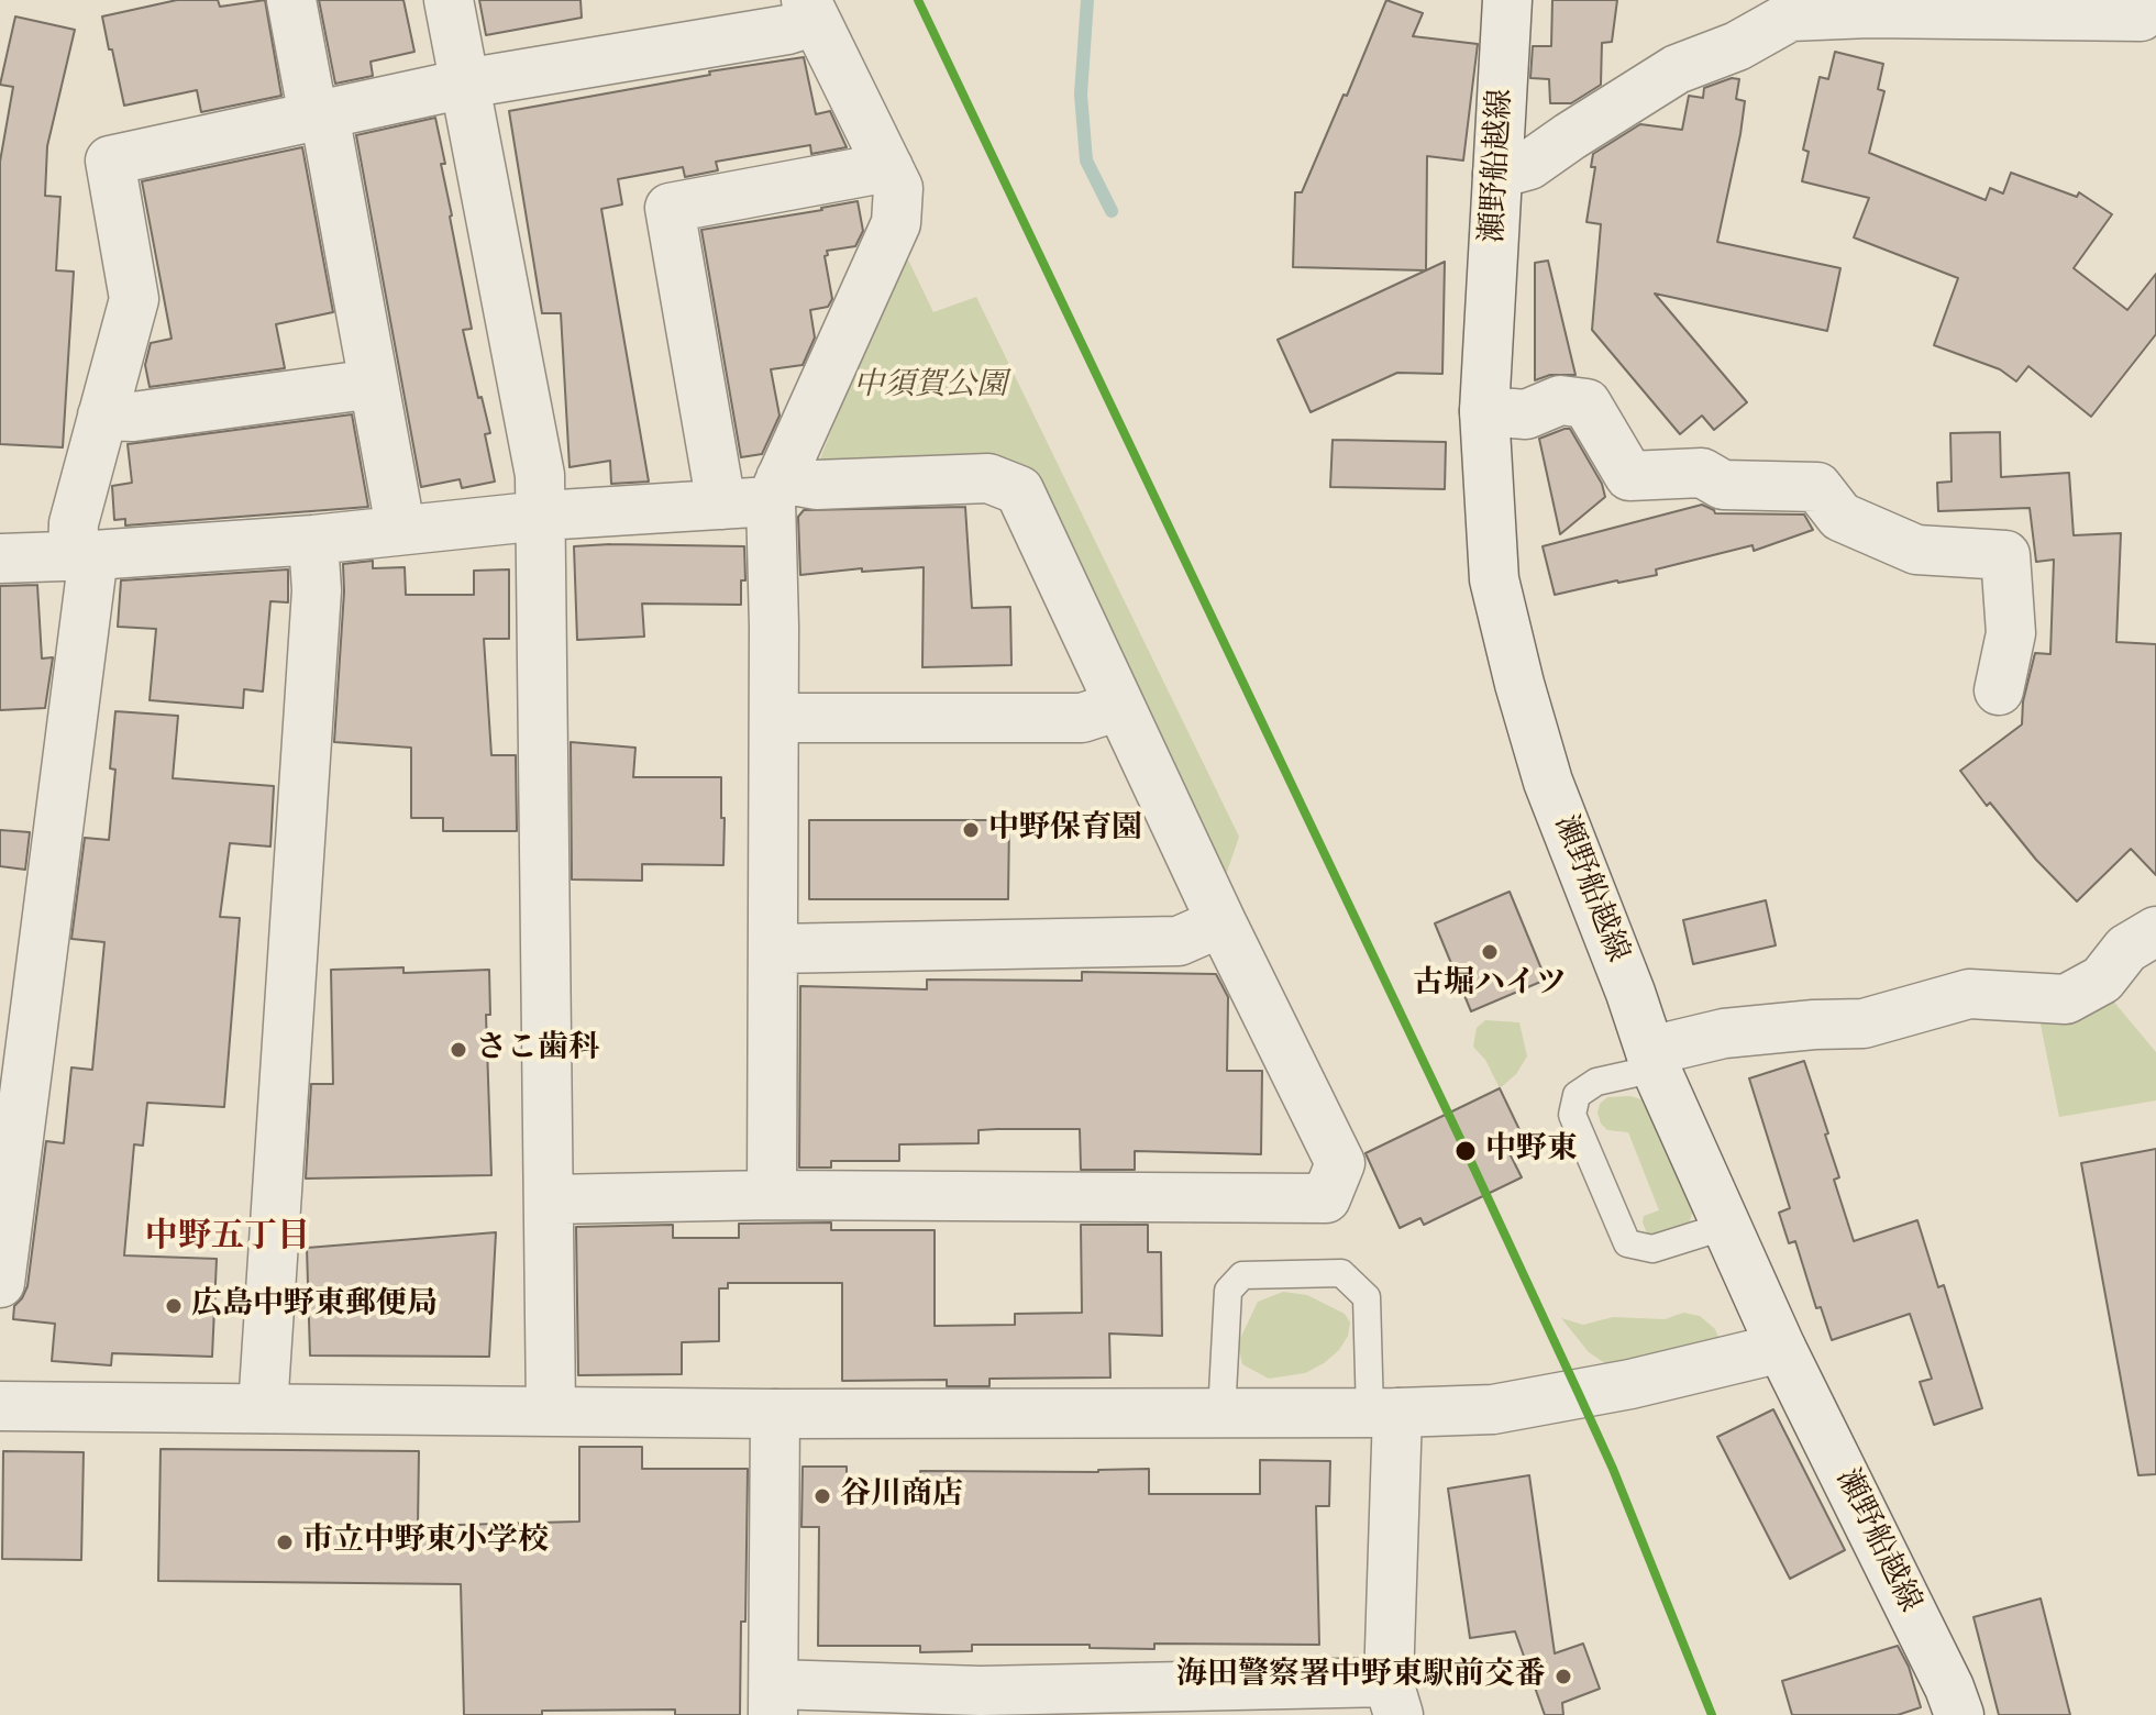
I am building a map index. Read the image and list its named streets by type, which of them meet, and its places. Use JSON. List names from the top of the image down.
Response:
{
  "streets": {
    "street": ["瀬野船越線"]
  },
  "districts": ["中野五丁目"],
  "parks": ["中須賀公園"],
  "places": [
    "中野保育園",
    "古堀ハイツ",
    "さこ歯科",
    "中野東",
    "広島中野東郵便局",
    "谷川商店",
    "市立中野東小学校",
    "海田警察署中野東駅前交番"
  ]
}
